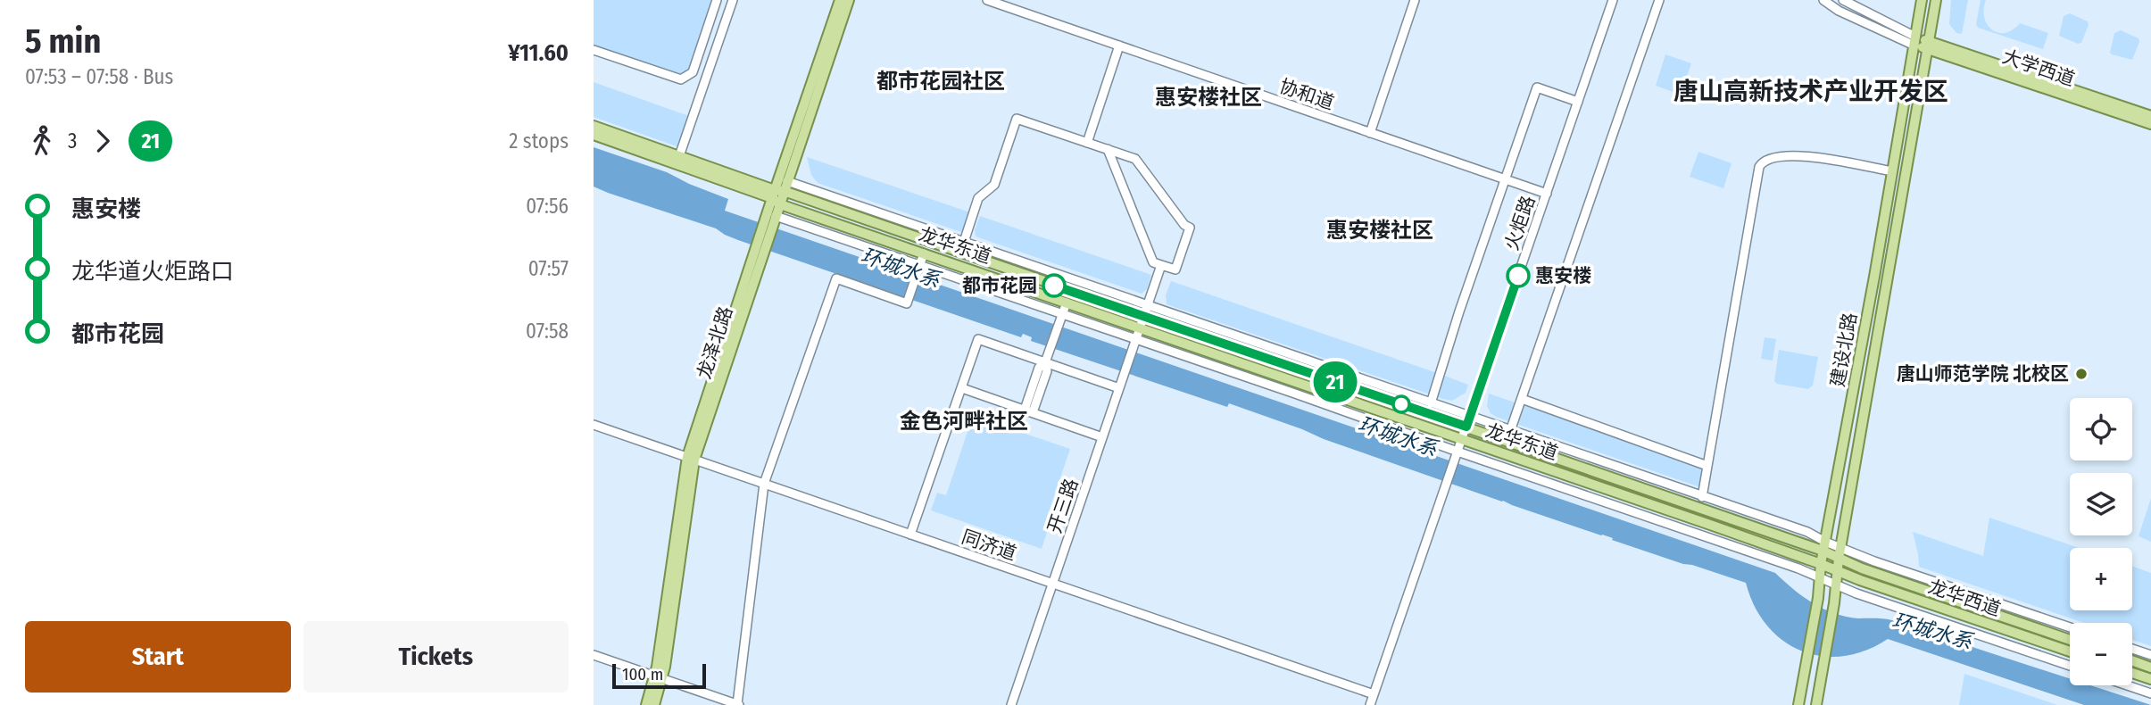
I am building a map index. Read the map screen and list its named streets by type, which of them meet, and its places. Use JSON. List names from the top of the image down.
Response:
{
  "streets": {
    "main road": [
      "大学西道",
      "龙华东道",
      "龙泽北路",
      "建设北路",
      "龙华西道"
    ],
    "street": [
      "协和道",
      "火炬路",
      "开三路",
      "同济道"
    ]
  },
  "crossings": [
    ["大学西道", "建设北路"],
    ["协和道", "火炬路"],
    ["火炬路", "龙华东道"],
    ["火炬路", "同济道"],
    ["龙华东道", "龙泽北路"],
    ["龙华东道", "建设北路"],
    ["龙华东道", "开三路"],
    ["龙华东道", "龙华西道"],
    ["龙泽北路", "同济道"],
    ["建设北路", "龙华西道"],
    ["开三路", "同济道"]
  ],
  "districts": [
    "都市花园社区",
    "唐山高新技术产业开发区",
    "惠安楼社区",
    "惠安楼社区",
    "金色河畔社区"
  ],
  "water": ["环城水系"],
  "places": ["惠安楼", "都市花园", "唐山师范学院 北校区"],
  "lines": ["bus line 21"],
  "scale_bar": "100 m",
  "page": {
    "heading": ["5 min", "07:53 – 07:58 · Bus", "¥11.60"],
    "on_map": "21",
    "legs": ["3", "21", "2 stops"],
    "list": [
      {
        "name": "惠安楼",
        "value": "07:56"
      },
      {
        "name": "龙华道火炬路口",
        "value": "07:57"
      },
      {
        "name": "都市花园",
        "value": "07:58"
      }
    ],
    "map_buttons": ["+", "−"],
    "buttons": ["Start", "Tickets"],
    "scale": "100 m"
  }
}
